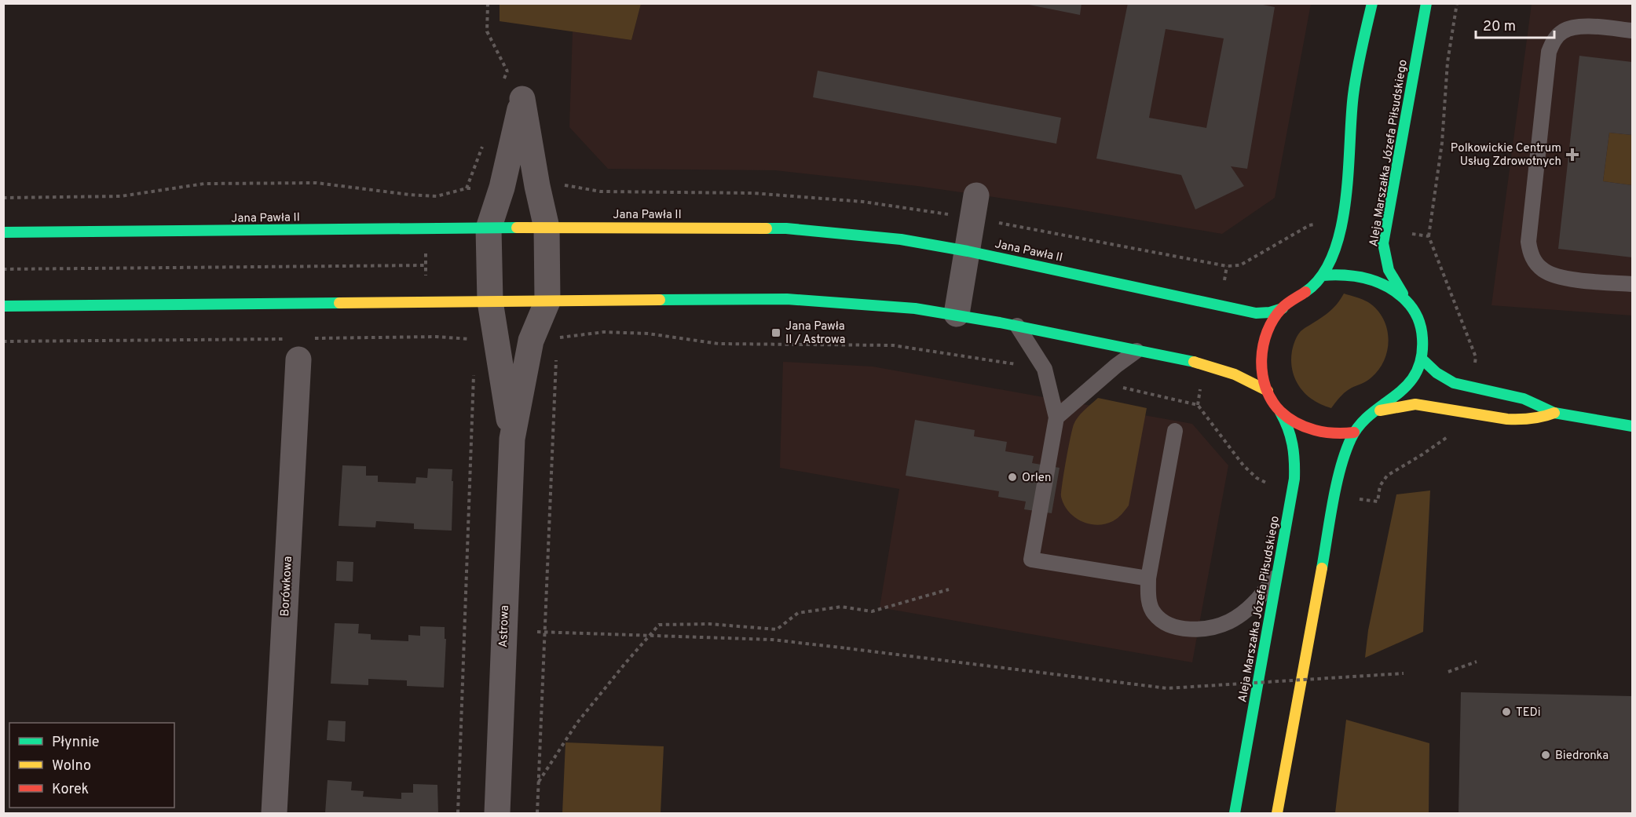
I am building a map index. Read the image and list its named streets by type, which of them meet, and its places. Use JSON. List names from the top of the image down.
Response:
{
  "streets": {
    "street": [
      "Aleja Marszałka Józefa Piłsudskiego",
      "Jana Pawła II",
      "Borówkowa",
      "Astrowa"
    ]
  },
  "crossings": [
    ["Aleja Marszałka Józefa Piłsudskiego", "Jana Pawła II"],
    ["Jana Pawła II", "Astrowa"]
  ],
  "places": {
    "health": ["Polkowickie Centrum Usług Zdrowotnych"],
    "transit": ["Jana Pawła II / Astrowa"],
    "other": ["Orlen", "TEDi", "Biedronka"]
  },
  "legend": ["Płynnie", "Wolno", "Korek"],
  "scale_bar": "20 m"
}
